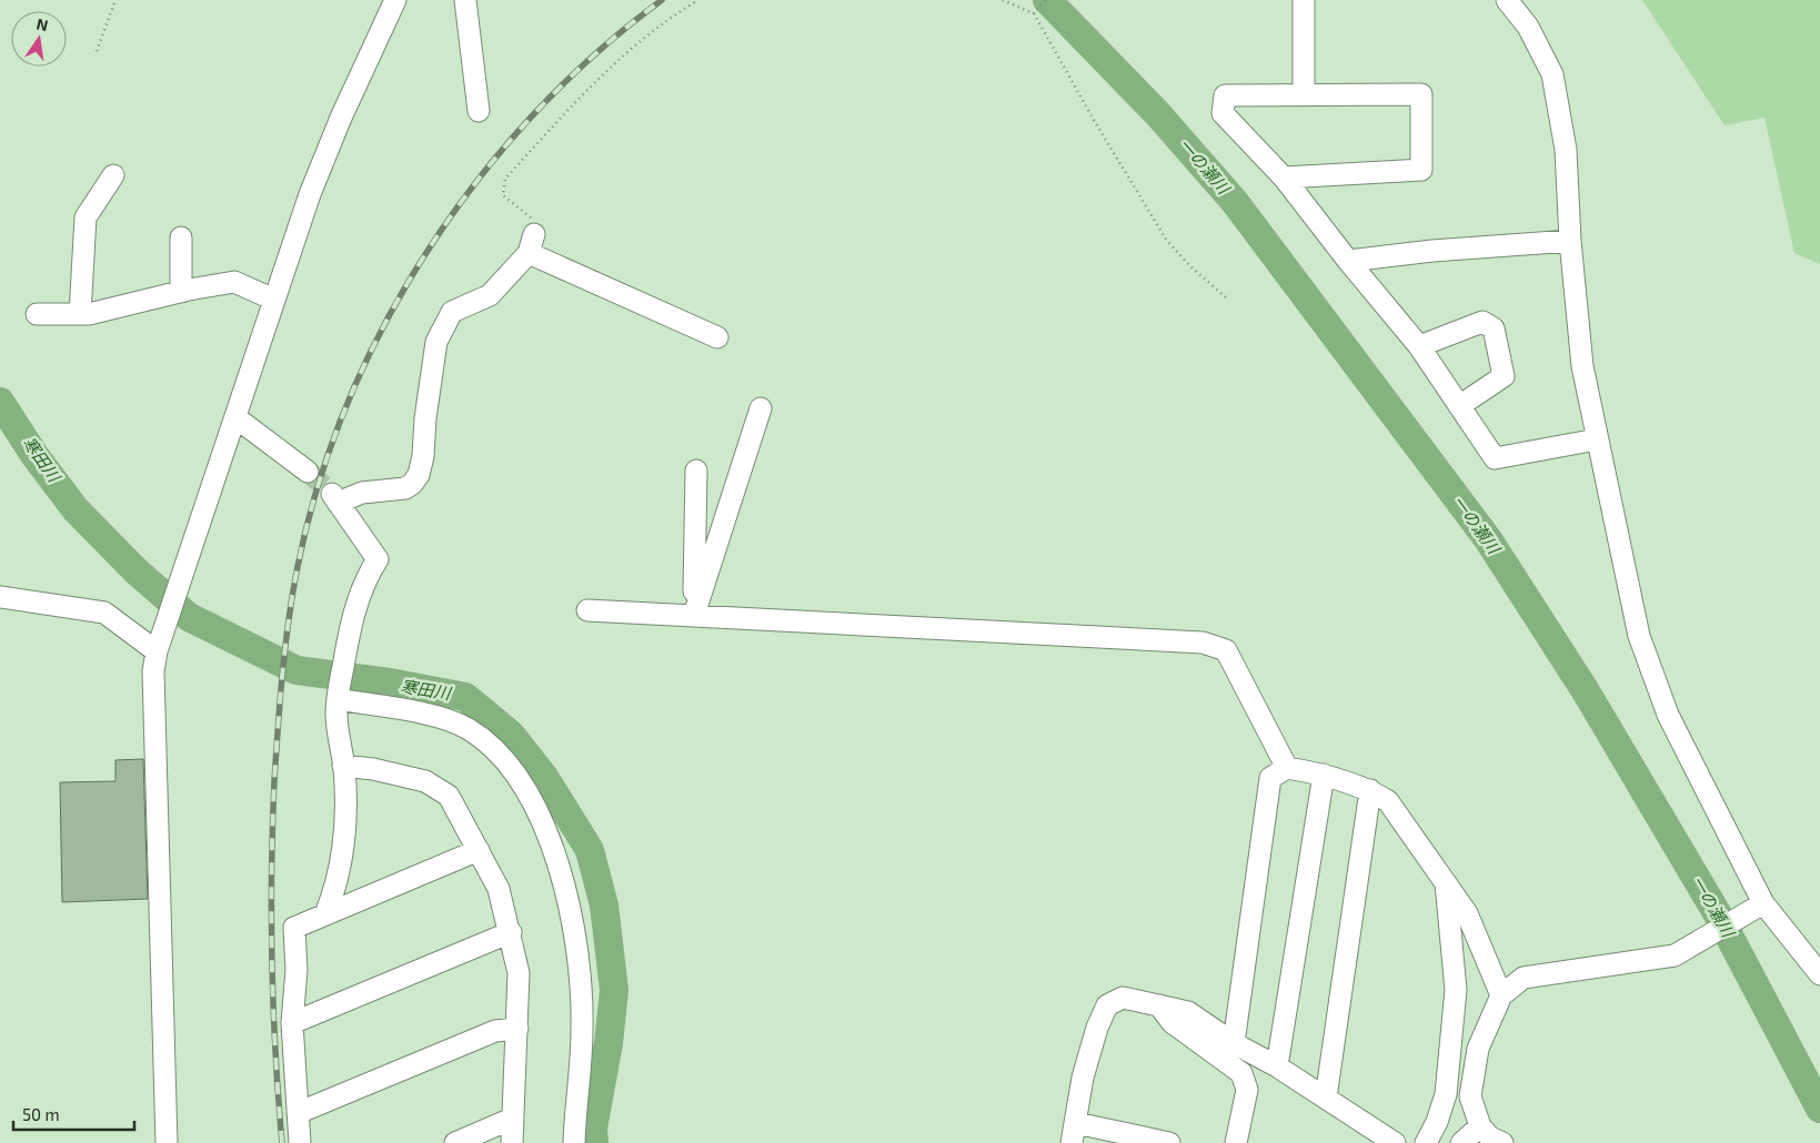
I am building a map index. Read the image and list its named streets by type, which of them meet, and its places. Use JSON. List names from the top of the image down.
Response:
{
  "water": ["一の瀬川", "寒田川"],
  "scale_bar": "50 m",
  "north": "top"
}
